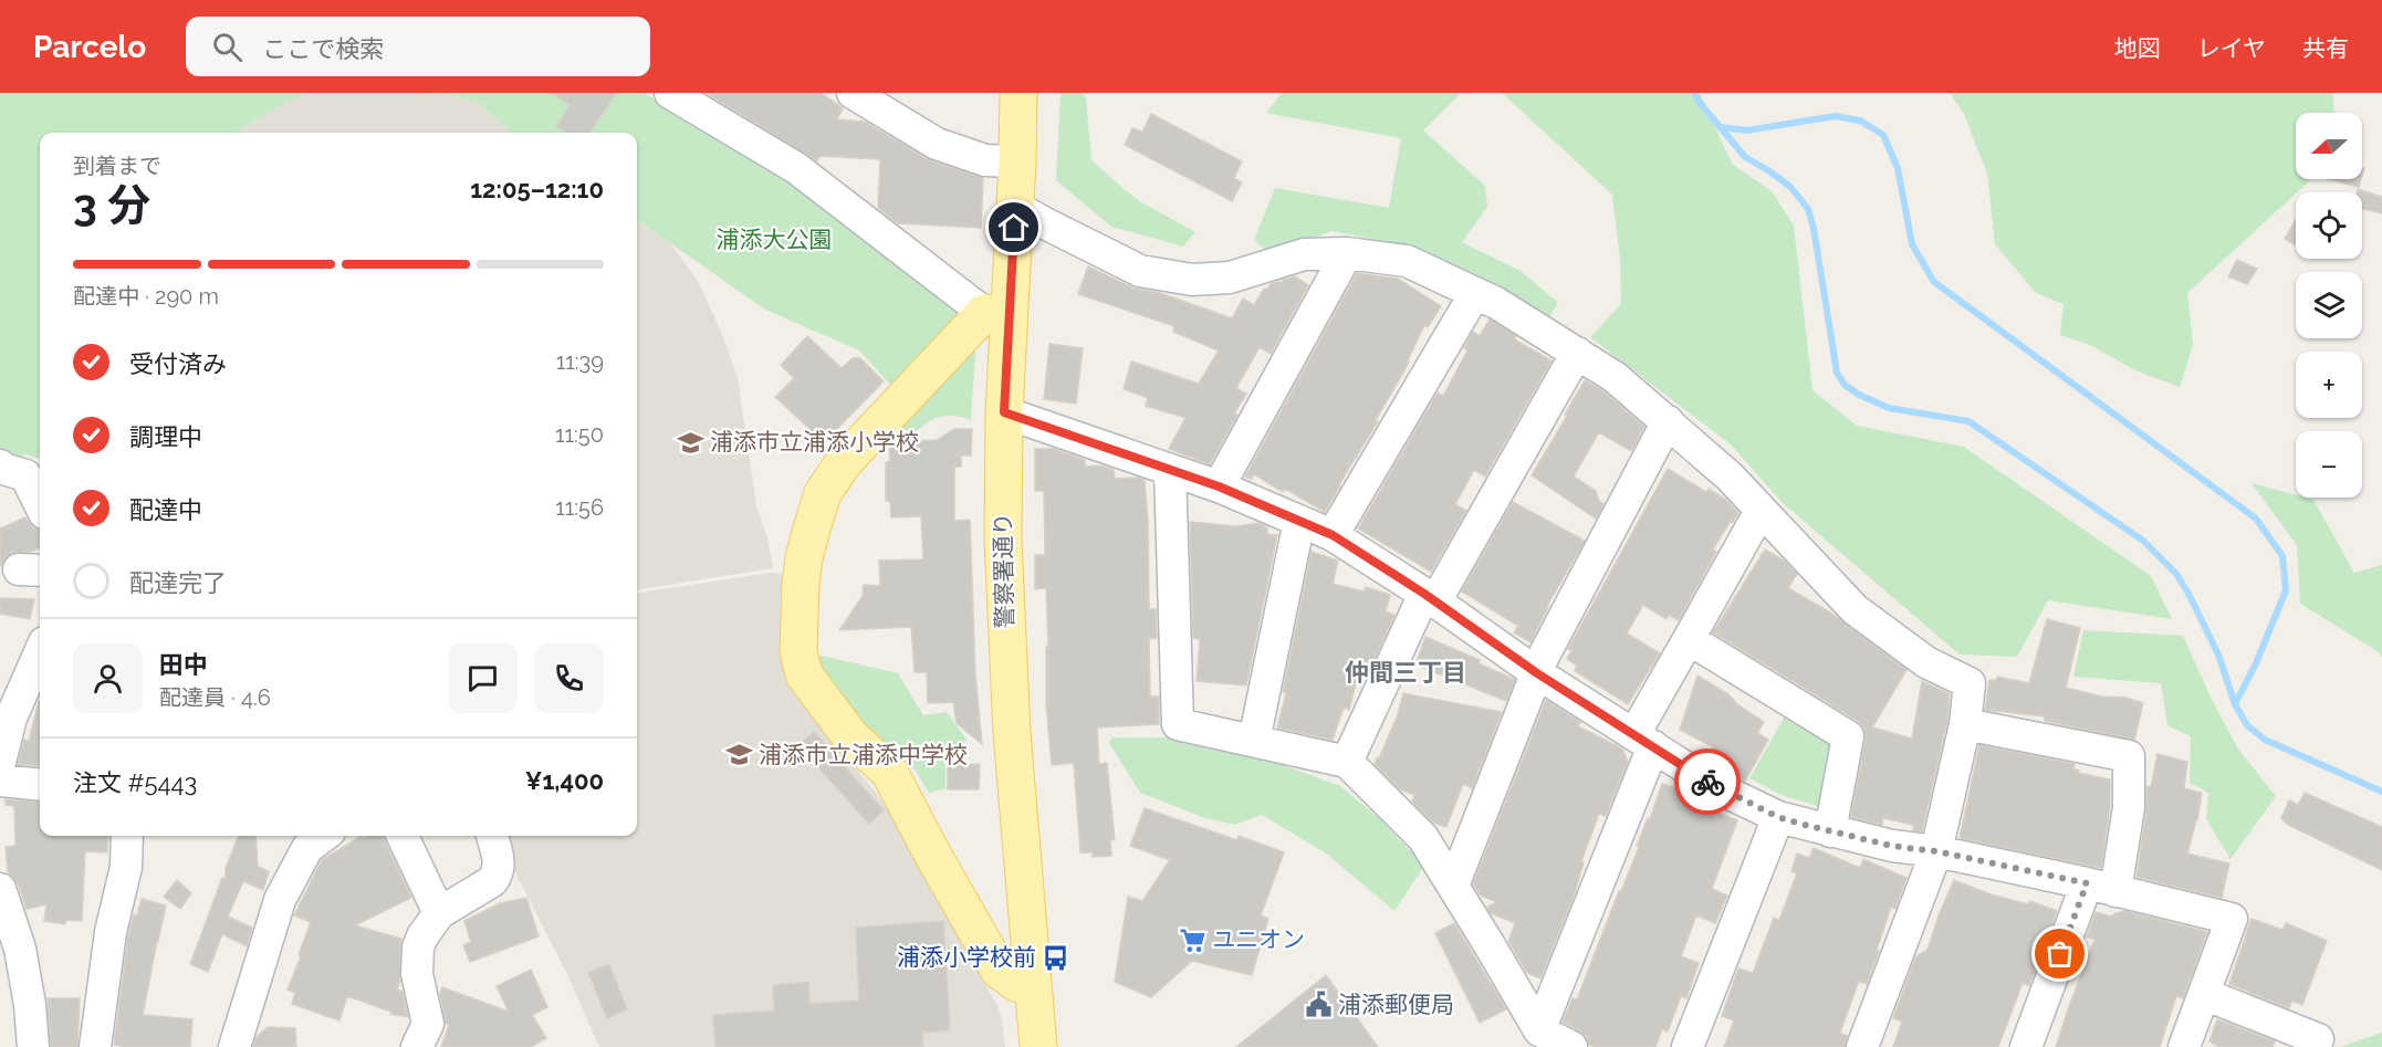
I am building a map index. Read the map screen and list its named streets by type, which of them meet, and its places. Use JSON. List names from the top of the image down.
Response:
{
  "streets": {
    "main road": ["警察署通り"]
  },
  "districts": ["仲間三丁目"],
  "parks": ["浦添大公園"],
  "places": {
    "school or university": ["浦添市立浦添小学校", "浦添市立浦添中学校"],
    "supermarket": ["ユニオン"],
    "bus stop": ["浦添小学校前"],
    "public building": ["浦添郵便局"]
  },
  "north": "left",
  "page": {
    "header": "Parcelo",
    "search": "ここで検索",
    "nav": ["地図", "レイヤ", "共有"],
    "map_buttons": ["+", "−"],
    "heading": ["3 分", "到着まで", "12:05–12:10"],
    "panel": [
      "田中",
      "配達員 · 4.6",
      "注文 #5443",
      "¥1,400"
    ],
    "bar": "配達中 · 290 m",
    "list": [
      ["受付済み", "11:39"],
      ["調理中", "11:50"],
      ["配達中", "11:56"],
      "配達完了"
    ]
  }
}
